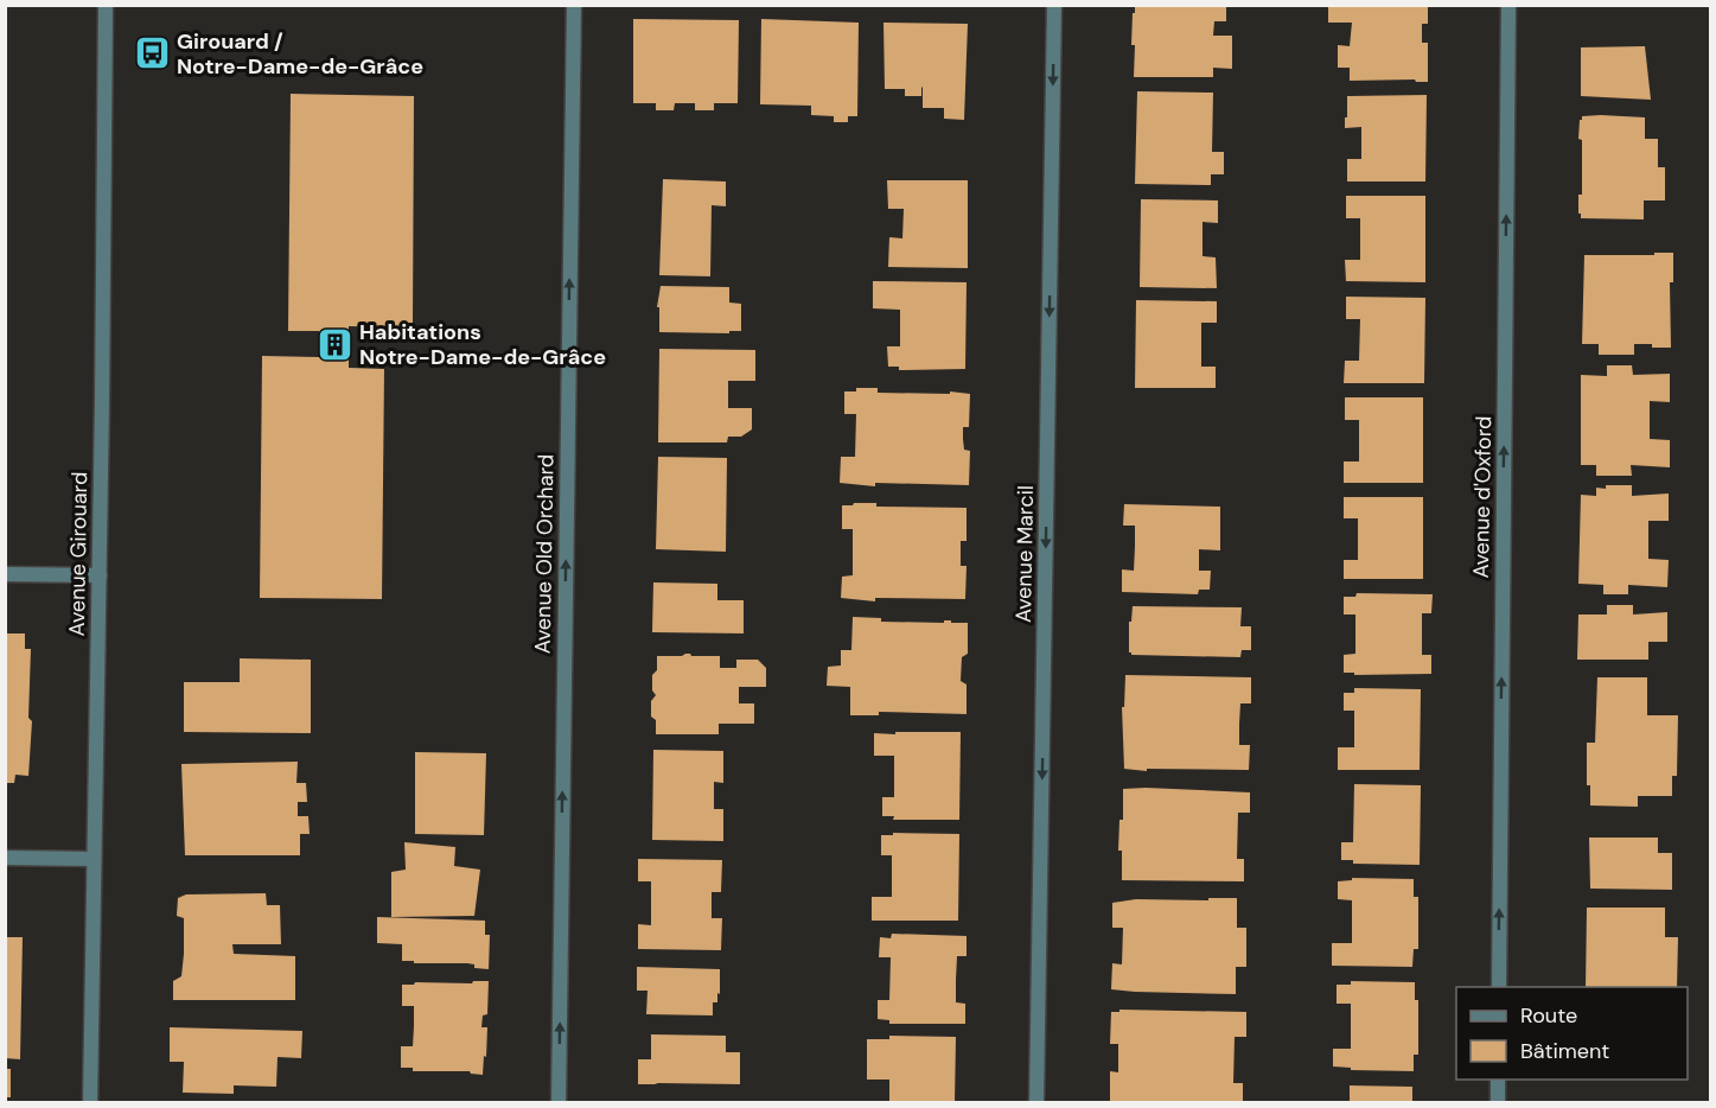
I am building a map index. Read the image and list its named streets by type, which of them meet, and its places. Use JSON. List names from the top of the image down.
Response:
{
  "streets": {
    "street": [
      "Avenue d'Oxford",
      "Avenue Girouard",
      "Avenue Old Orchard",
      "Avenue Marcil"
    ]
  },
  "one_way": ["Avenue d'Oxford", "Avenue Old Orchard", "Avenue Marcil"],
  "places": {
    "bus stop": ["Girouard / Notre-Dame-de-Grâce"],
    "building": ["Habitations Notre-Dame-de-Grâce"]
  },
  "legend": ["Route", "Bâtiment"]
}
